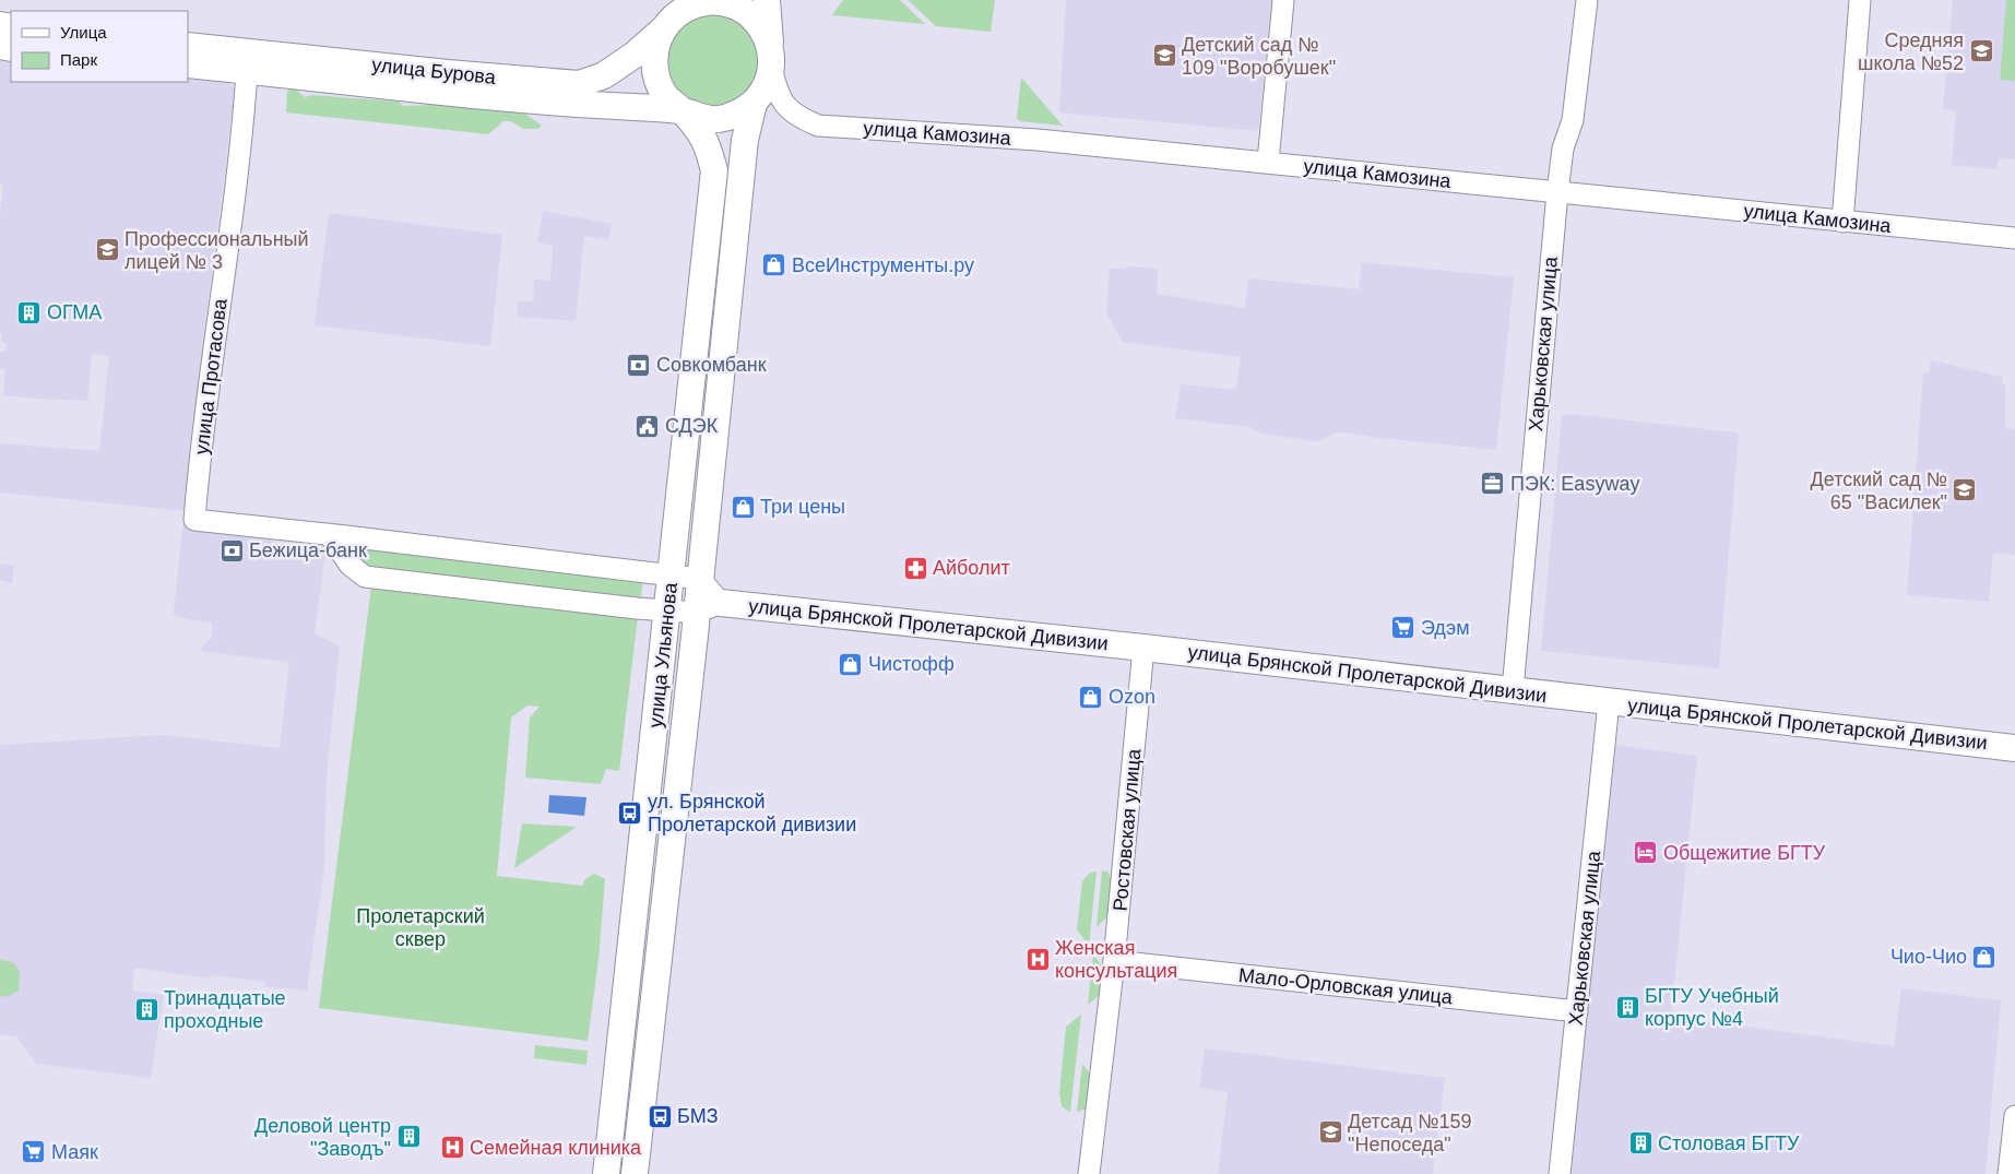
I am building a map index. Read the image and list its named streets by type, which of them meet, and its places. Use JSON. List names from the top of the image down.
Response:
{
  "streets": {
    "main road": ["улица Бурова", "улица Брянской Пролетарской Дивизии", "улица Ульянова"],
    "street": [
      "улица Камозина",
      "Харьковская улица",
      "улица Протасова",
      "Ростовская улица",
      "Мало-Орловская улица"
    ]
  },
  "crossings": [
    ["улица Бурова", "улица Камозина"],
    ["улица Бурова", "улица Протасова"],
    ["улица Бурова", "улица Ульянова"],
    ["улица Камозина", "Харьковская улица"],
    ["улица Камозина", "улица Ульянова"],
    ["Харьковская улица", "улица Брянской Пролетарской Дивизии"],
    ["Харьковская улица", "Мало-Орловская улица"],
    ["улица Протасова", "улица Брянской Пролетарской Дивизии"],
    ["улица Брянской Пролетарской Дивизии", "улица Ульянова"],
    ["улица Брянской Пролетарской Дивизии", "Ростовская улица"],
    ["Ростовская улица", "Мало-Орловская улица"]
  ],
  "parks": ["Пролетарский сквер"],
  "places": {
    "school or university": [
      "Средняя школа №52",
      "Детский сад № 109 \"Воробушек\"",
      "Профессиональный лицей № 3",
      "Детский сад № 65 \"Василек\"",
      "Детсад №159 \"Непоседа\""
    ],
    "shop": [
      "ВсеИнструменты.ру",
      "Три цены",
      "Чистофф",
      "Ozon",
      "Чио-Чио"
    ],
    "building": [
      "ОГМА",
      "БГТУ Учебный корпус №4",
      "Тринадцатые проходные",
      "Деловой центр \"Заводъ\"",
      "Столовая БГТУ"
    ],
    "bank": ["Совкомбанк", "Бежица-банк"],
    "public building": ["СДЭК"],
    "office": ["ПЭК: Easyway"],
    "pharmacy": ["Айболит"],
    "supermarket": ["Эдэм", "Маяк"],
    "bus stop": ["ул. Брянской Пролетарской дивизии", "БМЗ"],
    "hotel": ["Общежитие БГТУ"],
    "hospital": ["Женская консультация", "Семейная клиника"]
  },
  "legend": ["Улица", "Парк"]
}
